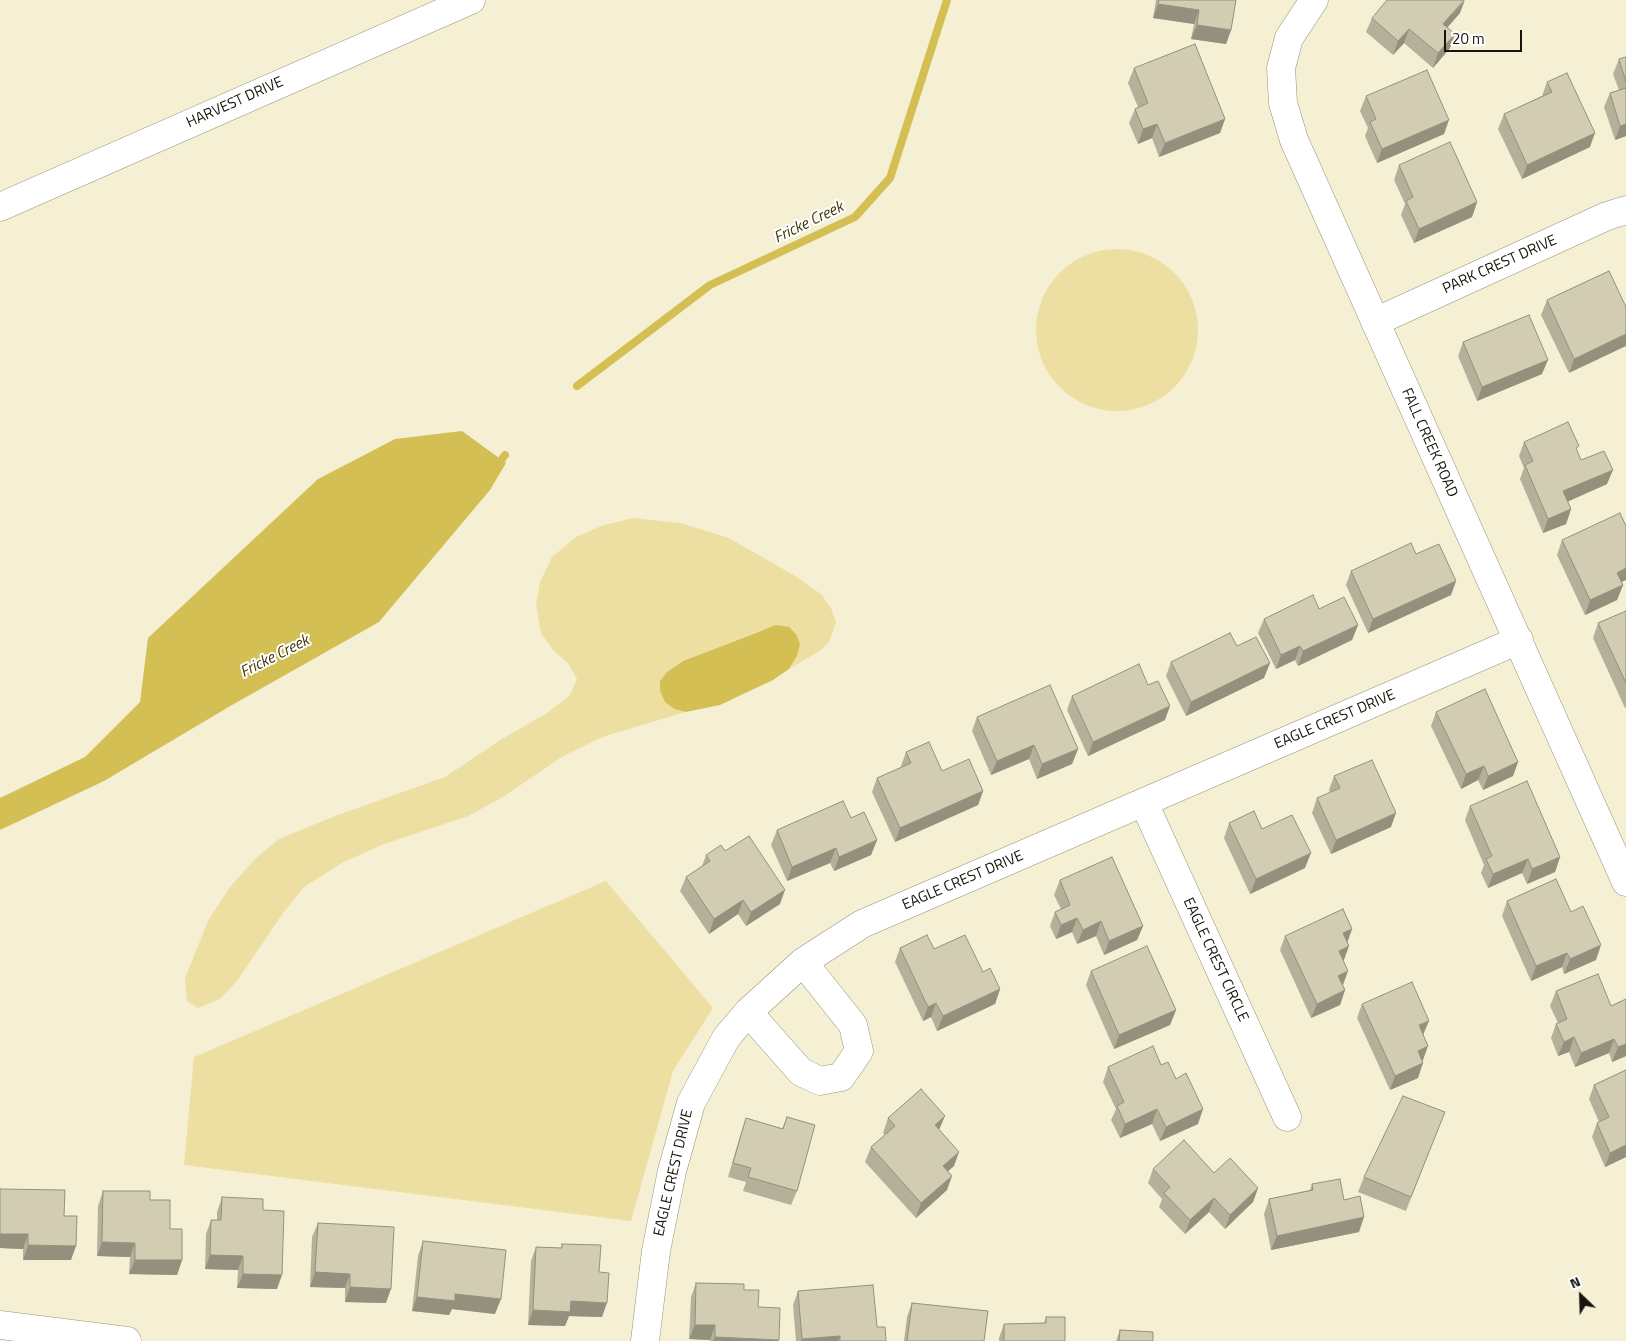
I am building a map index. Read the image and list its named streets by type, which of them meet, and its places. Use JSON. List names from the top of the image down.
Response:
{
  "streets": {
    "street": [
      "HARVEST DRIVE",
      "PARK CREST DRIVE",
      "FALL CREEK ROAD",
      "EAGLE CREST DRIVE",
      "EAGLE CREST CIRCLE"
    ]
  },
  "crossings": [
    ["PARK CREST DRIVE", "FALL CREEK ROAD"],
    ["FALL CREEK ROAD", "EAGLE CREST DRIVE"],
    ["EAGLE CREST DRIVE", "EAGLE CREST CIRCLE"]
  ],
  "water": ["Fricke Creek"],
  "scale_bar": "20 m",
  "north": "top left"
}
